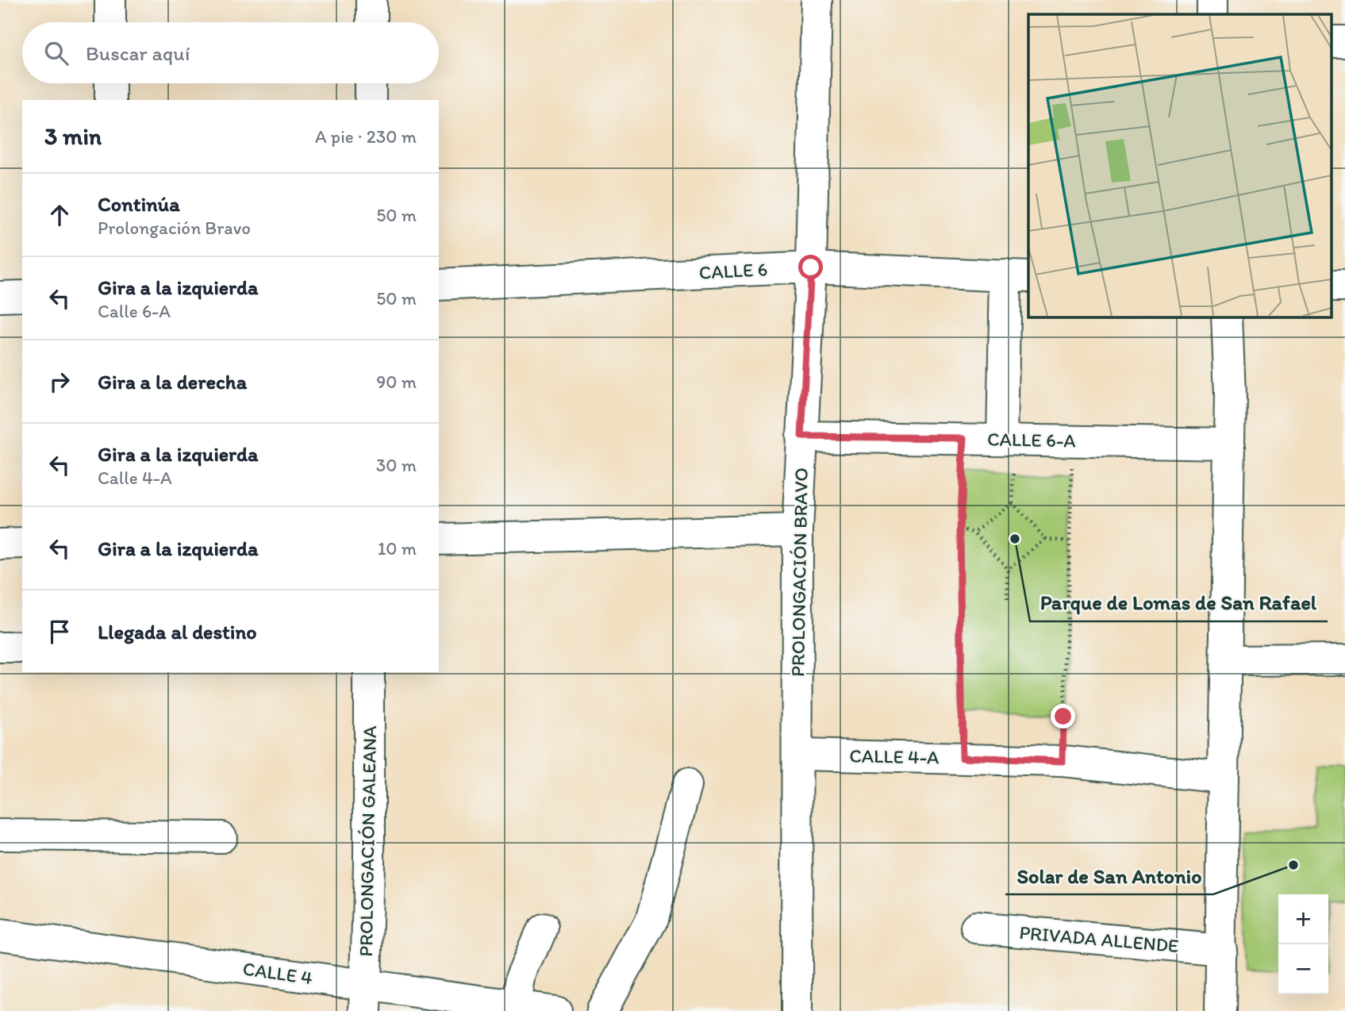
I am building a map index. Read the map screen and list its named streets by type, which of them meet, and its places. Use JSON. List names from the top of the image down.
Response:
{
  "streets": {
    "street": [
      "CALLE 6",
      "CALLE 6-A",
      "PROLONGACIÓN BRAVO",
      "CALLE 4-A",
      "PROLONGACIÓN GALEANA",
      "PRIVADA ALLENDE",
      "CALLE 4"
    ]
  },
  "crossings": [
    ["CALLE 6", "PROLONGACIÓN BRAVO"],
    ["CALLE 6-A", "PROLONGACIÓN BRAVO"],
    ["PROLONGACIÓN BRAVO", "CALLE 4-A"],
    ["PROLONGACIÓN GALEANA", "CALLE 4"]
  ],
  "places": ["Parque de Lomas de San Rafael", "Solar de San Antonio"],
  "page": {
    "search": "Buscar aquí",
    "heading": ["3 min", "A pie · 230 m"],
    "list": [
      ["Continúa", "Prolongación Bravo", "50 m"],
      ["Gira a la izquierda", "Calle 6-A", "50 m"],
      ["Gira a la derecha", "90 m"],
      ["Gira a la izquierda", "Calle 4-A", "30 m"],
      ["Gira a la izquierda", "10 m"],
      "Llegada al destino"
    ],
    "map_buttons": ["+", "−"]
  }
}
